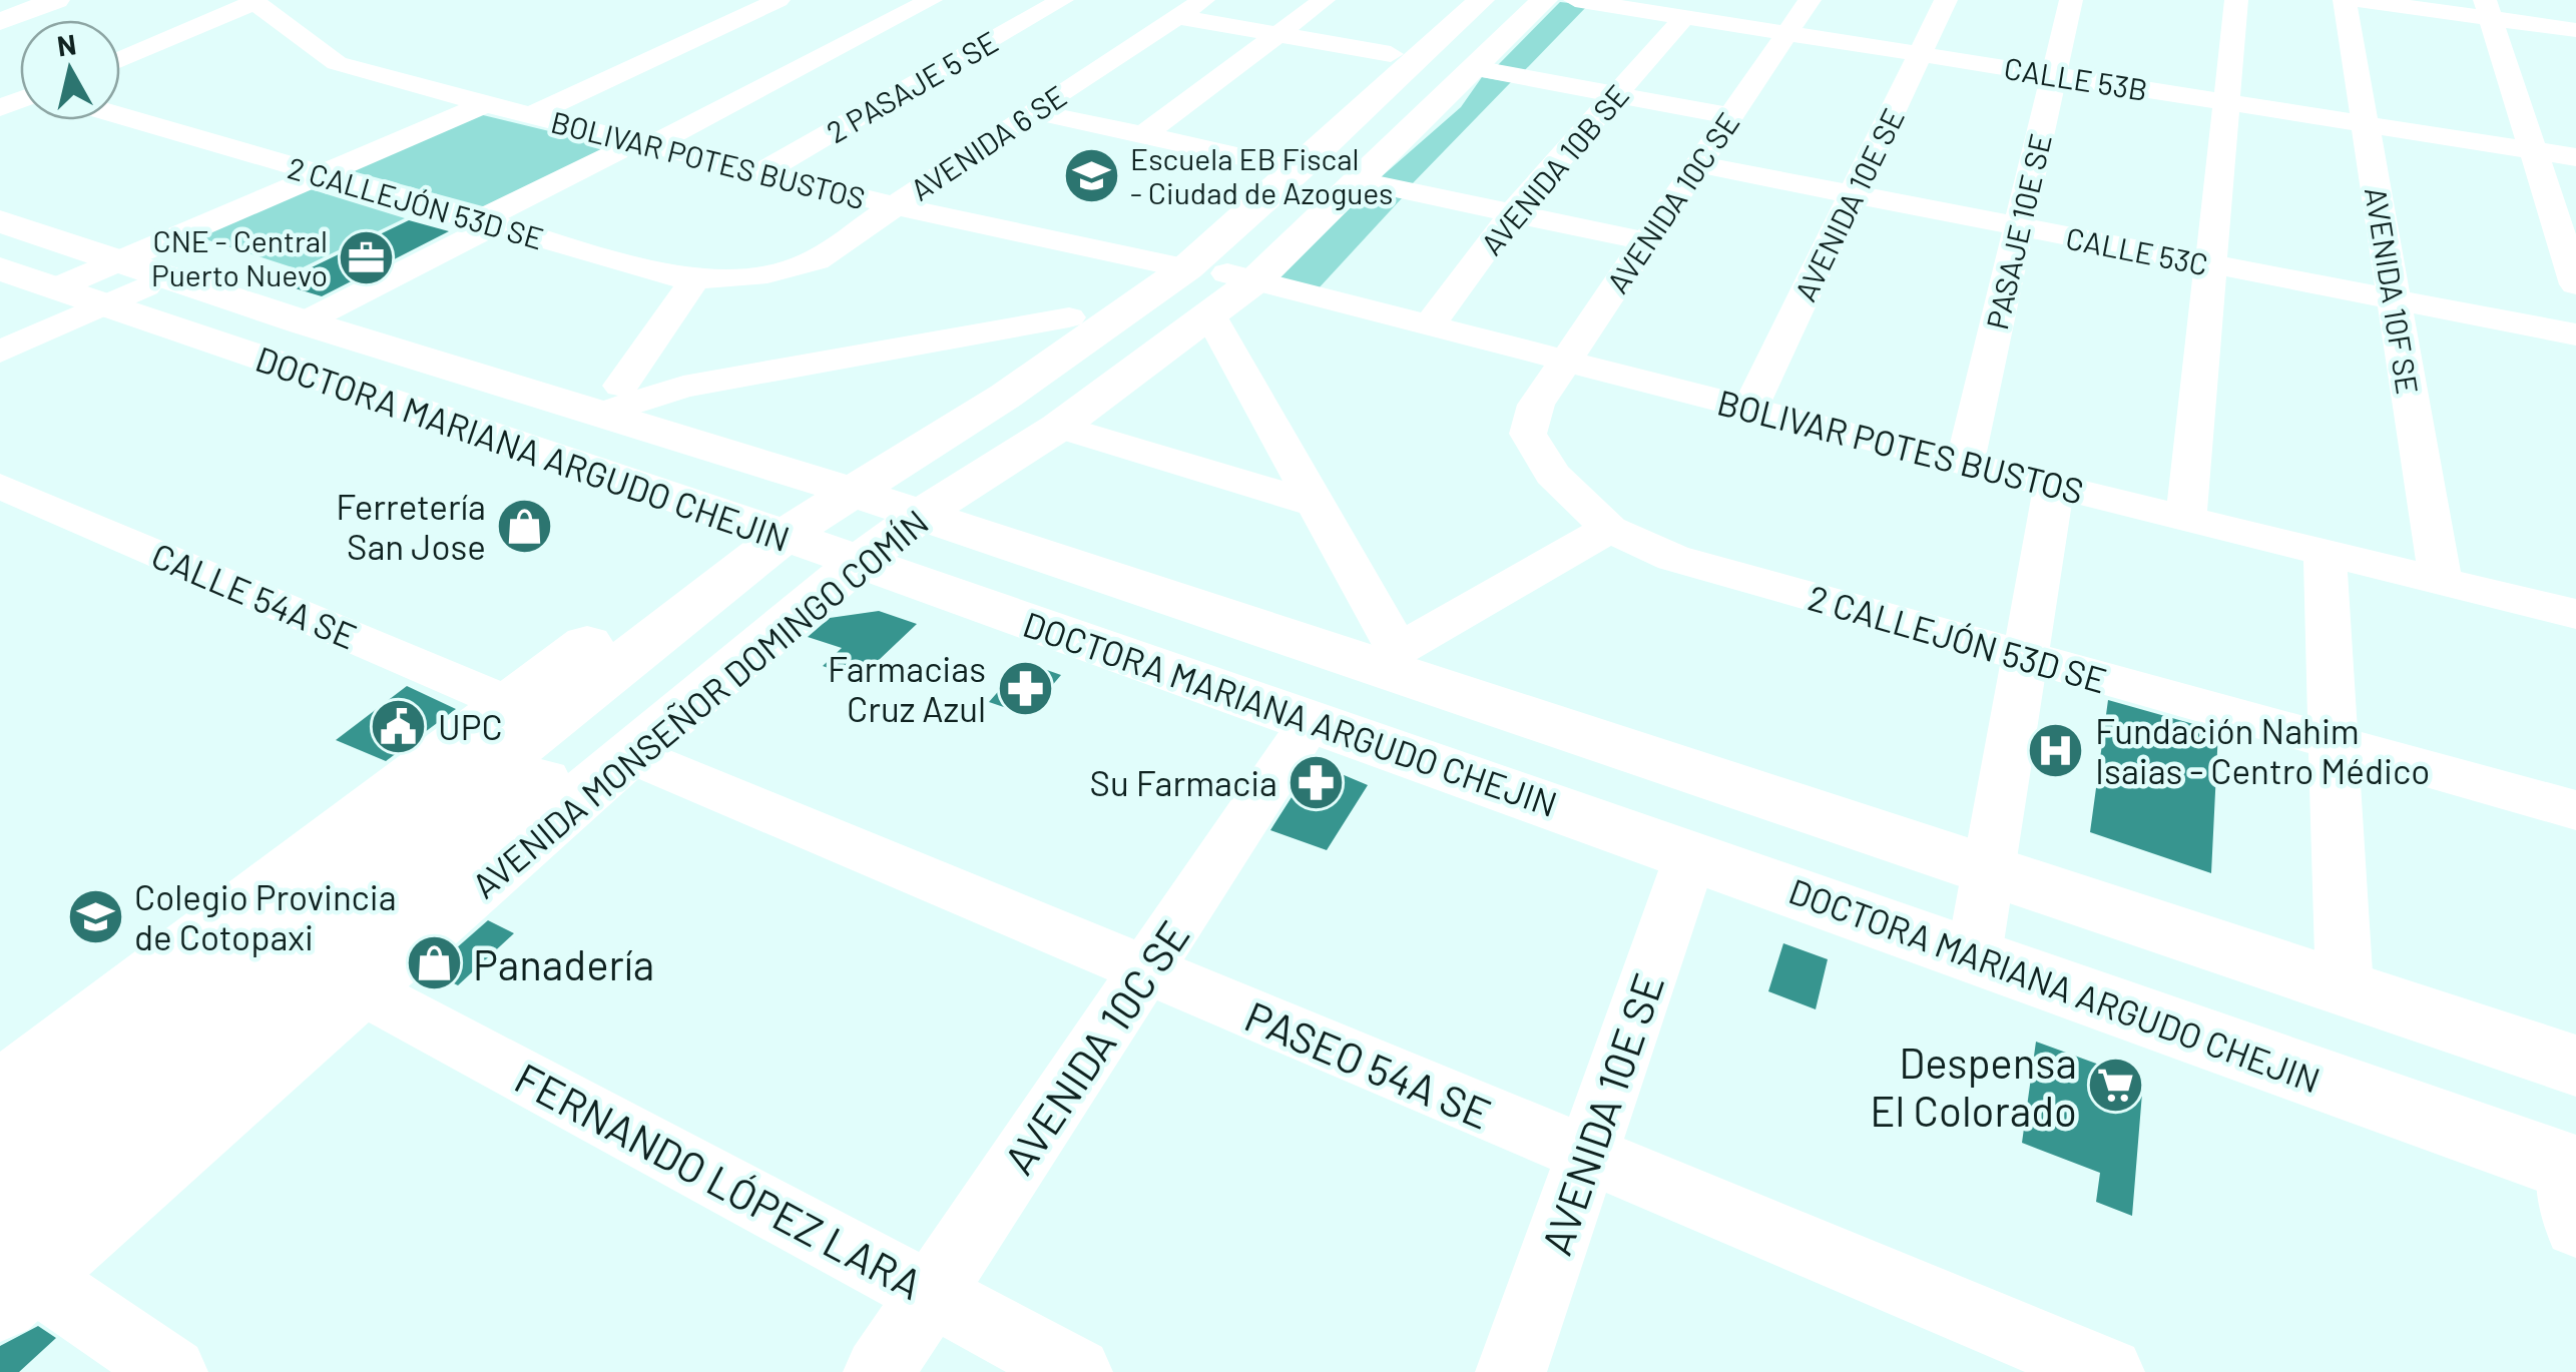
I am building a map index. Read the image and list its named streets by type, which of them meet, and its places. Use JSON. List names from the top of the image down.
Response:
{
  "streets": {
    "main road": ["DOCTORA MARIANA ARGUDO CHEJIN", "AVENIDA MONSEÑOR DOMINGO COMÍN"],
    "street": [
      "CALLE 53B",
      "2 PASAJE 5 SE",
      "AVENIDA 6 SE",
      "BOLIVAR POTES BUSTOS",
      "AVENIDA 10B SE",
      "2 CALLEJÓN 53D SE",
      "AVENIDA 10C SE",
      "AVENIDA 10E SE",
      "PASAJE 10E SE",
      "CALLE 53C",
      "AVENIDA 10F SE",
      "CALLE 54A SE",
      "PASEO 54A SE",
      "FERNANDO LÓPEZ LARA"
    ]
  },
  "crossings": [
    ["CALLE 53B", "AVENIDA 10B SE"],
    ["CALLE 53B", "AVENIDA 10C SE"],
    ["CALLE 53B", "AVENIDA 10E SE"],
    ["CALLE 53B", "PASAJE 10E SE"],
    ["CALLE 53B", "AVENIDA 10F SE"],
    ["2 PASAJE 5 SE", "BOLIVAR POTES BUSTOS"],
    ["AVENIDA 6 SE", "BOLIVAR POTES BUSTOS"],
    ["AVENIDA 6 SE", "2 CALLEJÓN 53D SE"],
    ["BOLIVAR POTES BUSTOS", "AVENIDA 10B SE"],
    ["BOLIVAR POTES BUSTOS", "AVENIDA 10C SE"],
    ["BOLIVAR POTES BUSTOS", "AVENIDA 10E SE"],
    ["BOLIVAR POTES BUSTOS", "PASAJE 10E SE"],
    ["BOLIVAR POTES BUSTOS", "AVENIDA 10F SE"],
    ["BOLIVAR POTES BUSTOS", "AVENIDA MONSEÑOR DOMINGO COMÍN"],
    ["2 CALLEJÓN 53D SE", "AVENIDA 10C SE"],
    ["AVENIDA 10C SE", "CALLE 53C"],
    ["AVENIDA 10C SE", "DOCTORA MARIANA ARGUDO CHEJIN"],
    ["AVENIDA 10C SE", "PASEO 54A SE"],
    ["AVENIDA 10C SE", "FERNANDO LÓPEZ LARA"],
    ["AVENIDA 10E SE", "CALLE 53C"],
    ["AVENIDA 10E SE", "DOCTORA MARIANA ARGUDO CHEJIN"],
    ["AVENIDA 10E SE", "PASEO 54A SE"],
    ["PASAJE 10E SE", "CALLE 53C"],
    ["CALLE 53C", "AVENIDA 10F SE"],
    ["DOCTORA MARIANA ARGUDO CHEJIN", "AVENIDA MONSEÑOR DOMINGO COMÍN"],
    ["CALLE 54A SE", "AVENIDA MONSEÑOR DOMINGO COMÍN"],
    ["AVENIDA MONSEÑOR DOMINGO COMÍN", "PASEO 54A SE"],
    ["AVENIDA MONSEÑOR DOMINGO COMÍN", "FERNANDO LÓPEZ LARA"]
  ],
  "places": {
    "school or university": ["Escuela EB Fiscal - Ciudad de Azogues", "Colegio Provincia de Cotopaxi"],
    "office": ["CNE - Central Puerto Nuevo"],
    "shop": ["Ferretería San Jose", "Panadería"],
    "pharmacy": ["Farmacias Cruz Azul", "Su Farmacia"],
    "public building": ["UPC"],
    "hospital": ["Fundación Nahim Isaias - Centro Médico"],
    "supermarket": ["Despensa El Colorado"]
  },
  "north": "top"
}
